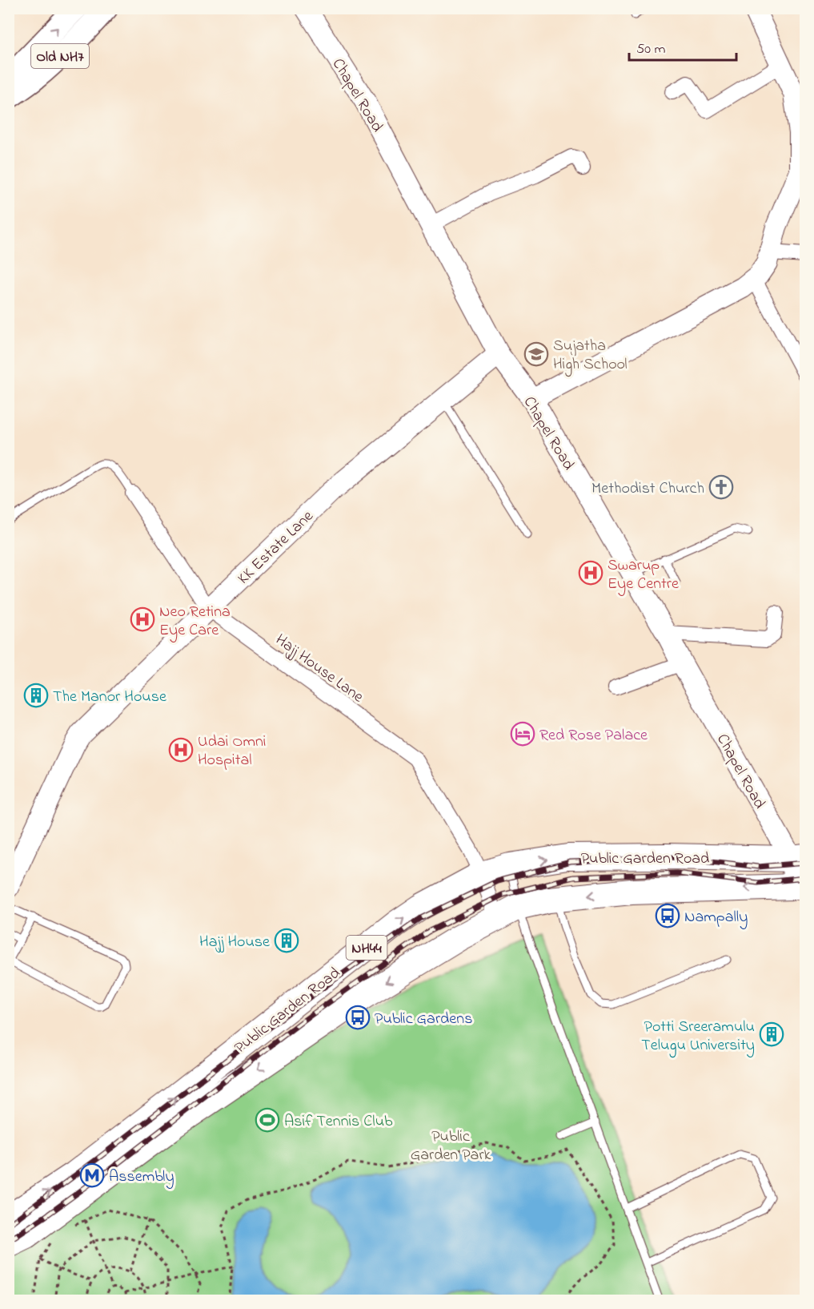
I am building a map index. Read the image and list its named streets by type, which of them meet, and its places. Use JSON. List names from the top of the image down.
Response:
{
  "streets": {
    "highway": ["Public Garden Road", "NH44"],
    "main road": ["Old NH7", "Chapel Road", "KK Estate Lane"],
    "street": ["Hajj House Lane"]
  },
  "crossings": [
    ["Chapel Road", "KK Estate Lane"],
    ["Chapel Road", "Public Garden Road"],
    ["KK Estate Lane", "Hajj House Lane"],
    ["Hajj House Lane", "Public Garden Road"],
    ["Hajj House Lane", "NH44"]
  ],
  "parks": ["Public Garden Park"],
  "places": {
    "school or university": ["Sujatha High School"],
    "church": ["Methodist Church"],
    "hospital": ["Swarup Eye Centre", "Neo Retina Eye Care", "Udai Omni Hospital"],
    "building": ["The Manor House", "Hajj House", "Potti Sreeramulu Telugu University"],
    "hotel": ["Red Rose Palace"],
    "bus stop": ["Nampally", "Public Gardens"],
    "sports": ["Asif Tennis Club"],
    "metro station": ["Assembly"]
  },
  "scale_bar": "50 m"
}
